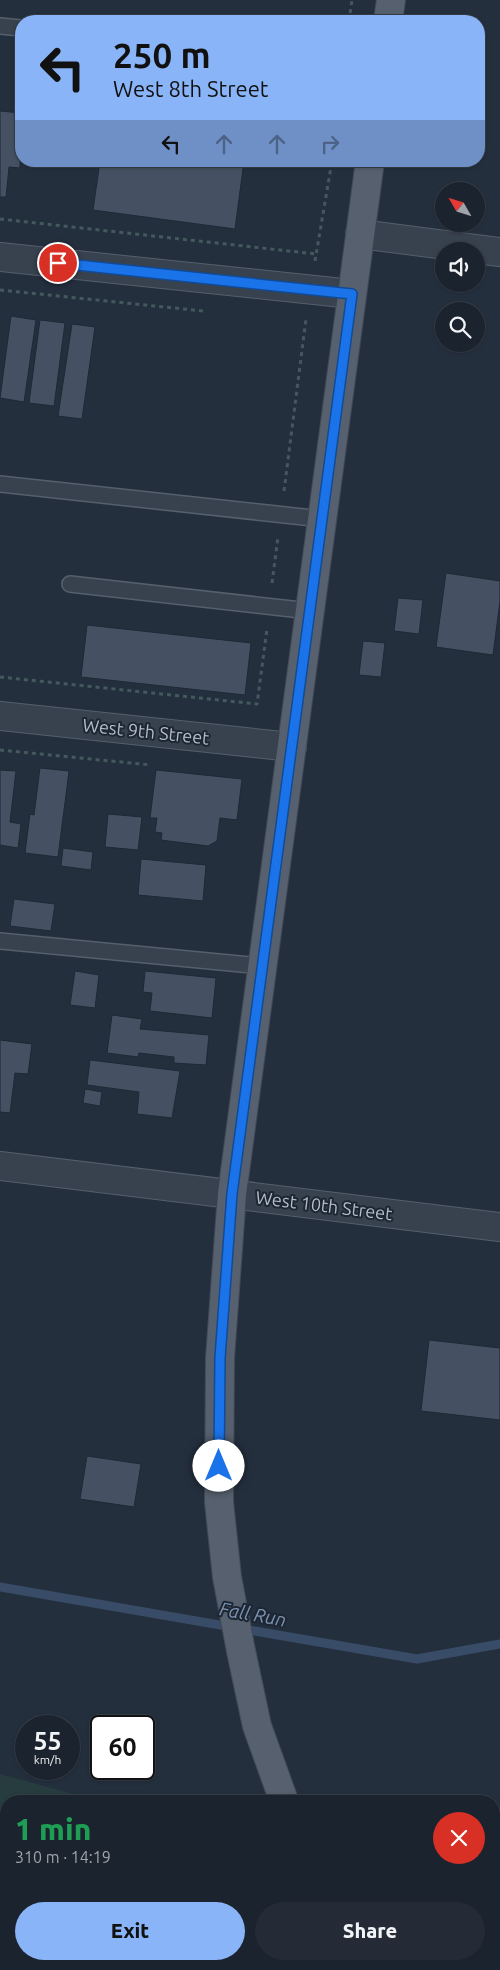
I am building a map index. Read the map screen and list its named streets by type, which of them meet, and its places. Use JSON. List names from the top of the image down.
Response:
{
  "streets": {
    "street": ["West 9th Street", "West 10th Street"]
  },
  "water": ["Fall Run"],
  "north": "top left",
  "page": {
    "turn": ["250 m", "West 8th Street"],
    "speed": "55 km/h",
    "limit": "60",
    "heading": ["1 min", "310 m · 14:19"],
    "buttons": ["Exit", "Share"]
  }
}
